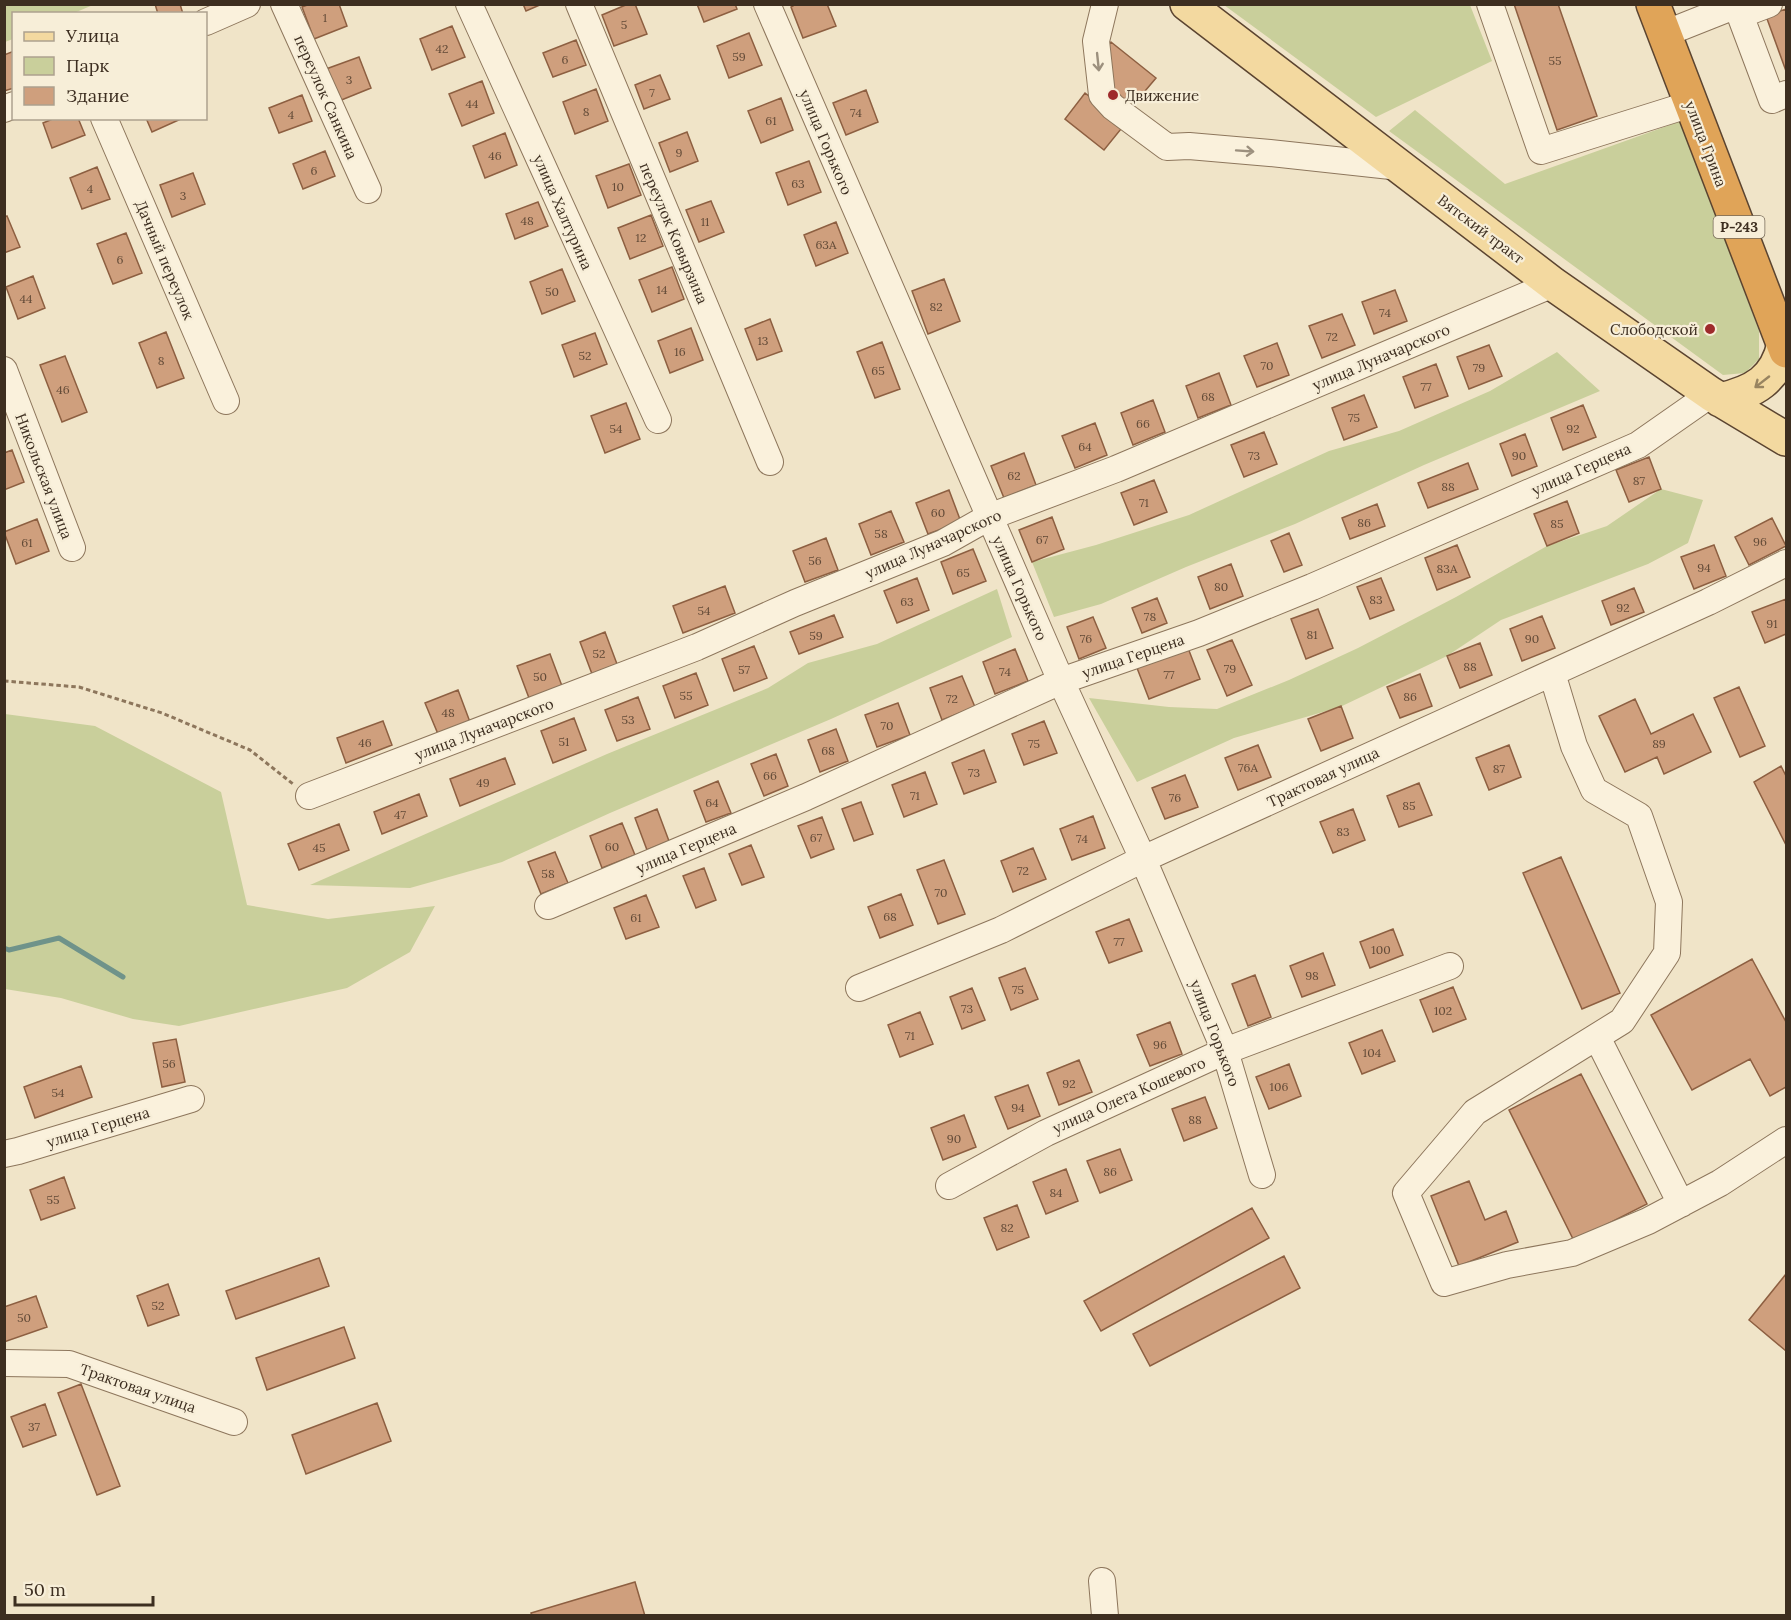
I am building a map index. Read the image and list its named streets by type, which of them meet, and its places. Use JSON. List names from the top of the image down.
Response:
{
  "streets": {
    "highway": ["улица Грина", "Р-243"],
    "main road": ["Вятский тракт"],
    "street": [
      "переулок Санкина",
      "улица Горького",
      "улица Халтурина",
      "переулок Ковырзина",
      "Дачный переулок",
      "улица Луначарского",
      "улица Герцена",
      "Никольская улица",
      "Трактовая улица",
      "улица Олега Кошевого"
    ]
  },
  "crossings": [
    ["улица Горького", "улица Луначарского"],
    ["улица Горького", "улица Герцена"],
    ["улица Горького", "Трактовая улица"],
    ["улица Горького", "улица Олега Кошевого"],
    ["Вятский тракт", "улица Луначарского"],
    ["Вятский тракт", "улица Герцена"]
  ],
  "places": ["Движение", "Слободской"],
  "house_numbers": [
    "1",
    "5",
    "42",
    "59",
    "6",
    "55",
    "3",
    "7",
    "44",
    "8",
    "74",
    "4",
    "61",
    "9",
    "46",
    "6",
    "63",
    "10",
    "4",
    "3",
    "48",
    "11",
    "12",
    "63А",
    "6",
    "14",
    "50",
    "44",
    "82",
    "74",
    "72",
    "13",
    "16",
    "52",
    "8",
    "70",
    "79",
    "65",
    "77",
    "46",
    "68",
    "75",
    "66",
    "54",
    "92",
    "64",
    "73",
    "90",
    "62",
    "87",
    "88",
    "71",
    "60",
    "86",
    "85",
    "58",
    "67",
    "96",
    "61",
    "56",
    "94",
    "83А",
    "65",
    "80",
    "83",
    "63",
    "92",
    "54",
    "78",
    "91",
    "81",
    "59",
    "76",
    "90",
    "52",
    "88",
    "79",
    "57",
    "74",
    "77",
    "50",
    "55",
    "86",
    "72",
    "48",
    "53",
    "70",
    "51",
    "46",
    "75",
    "89",
    "68",
    "76А",
    "87",
    "73",
    "66",
    "49",
    "71",
    "76",
    "64",
    "85",
    "47",
    "83",
    "67",
    "74",
    "60",
    "45",
    "72",
    "58",
    "70",
    "68",
    "61",
    "77",
    "100",
    "98",
    "75",
    "73",
    "102",
    "71",
    "96",
    "104",
    "56",
    "92",
    "106",
    "54",
    "94",
    "88",
    "90",
    "86",
    "84",
    "55",
    "82",
    "52",
    "50",
    "37"
  ],
  "legend": ["Улица", "Парк", "Здание"],
  "scale_bar": "50 m"
}
